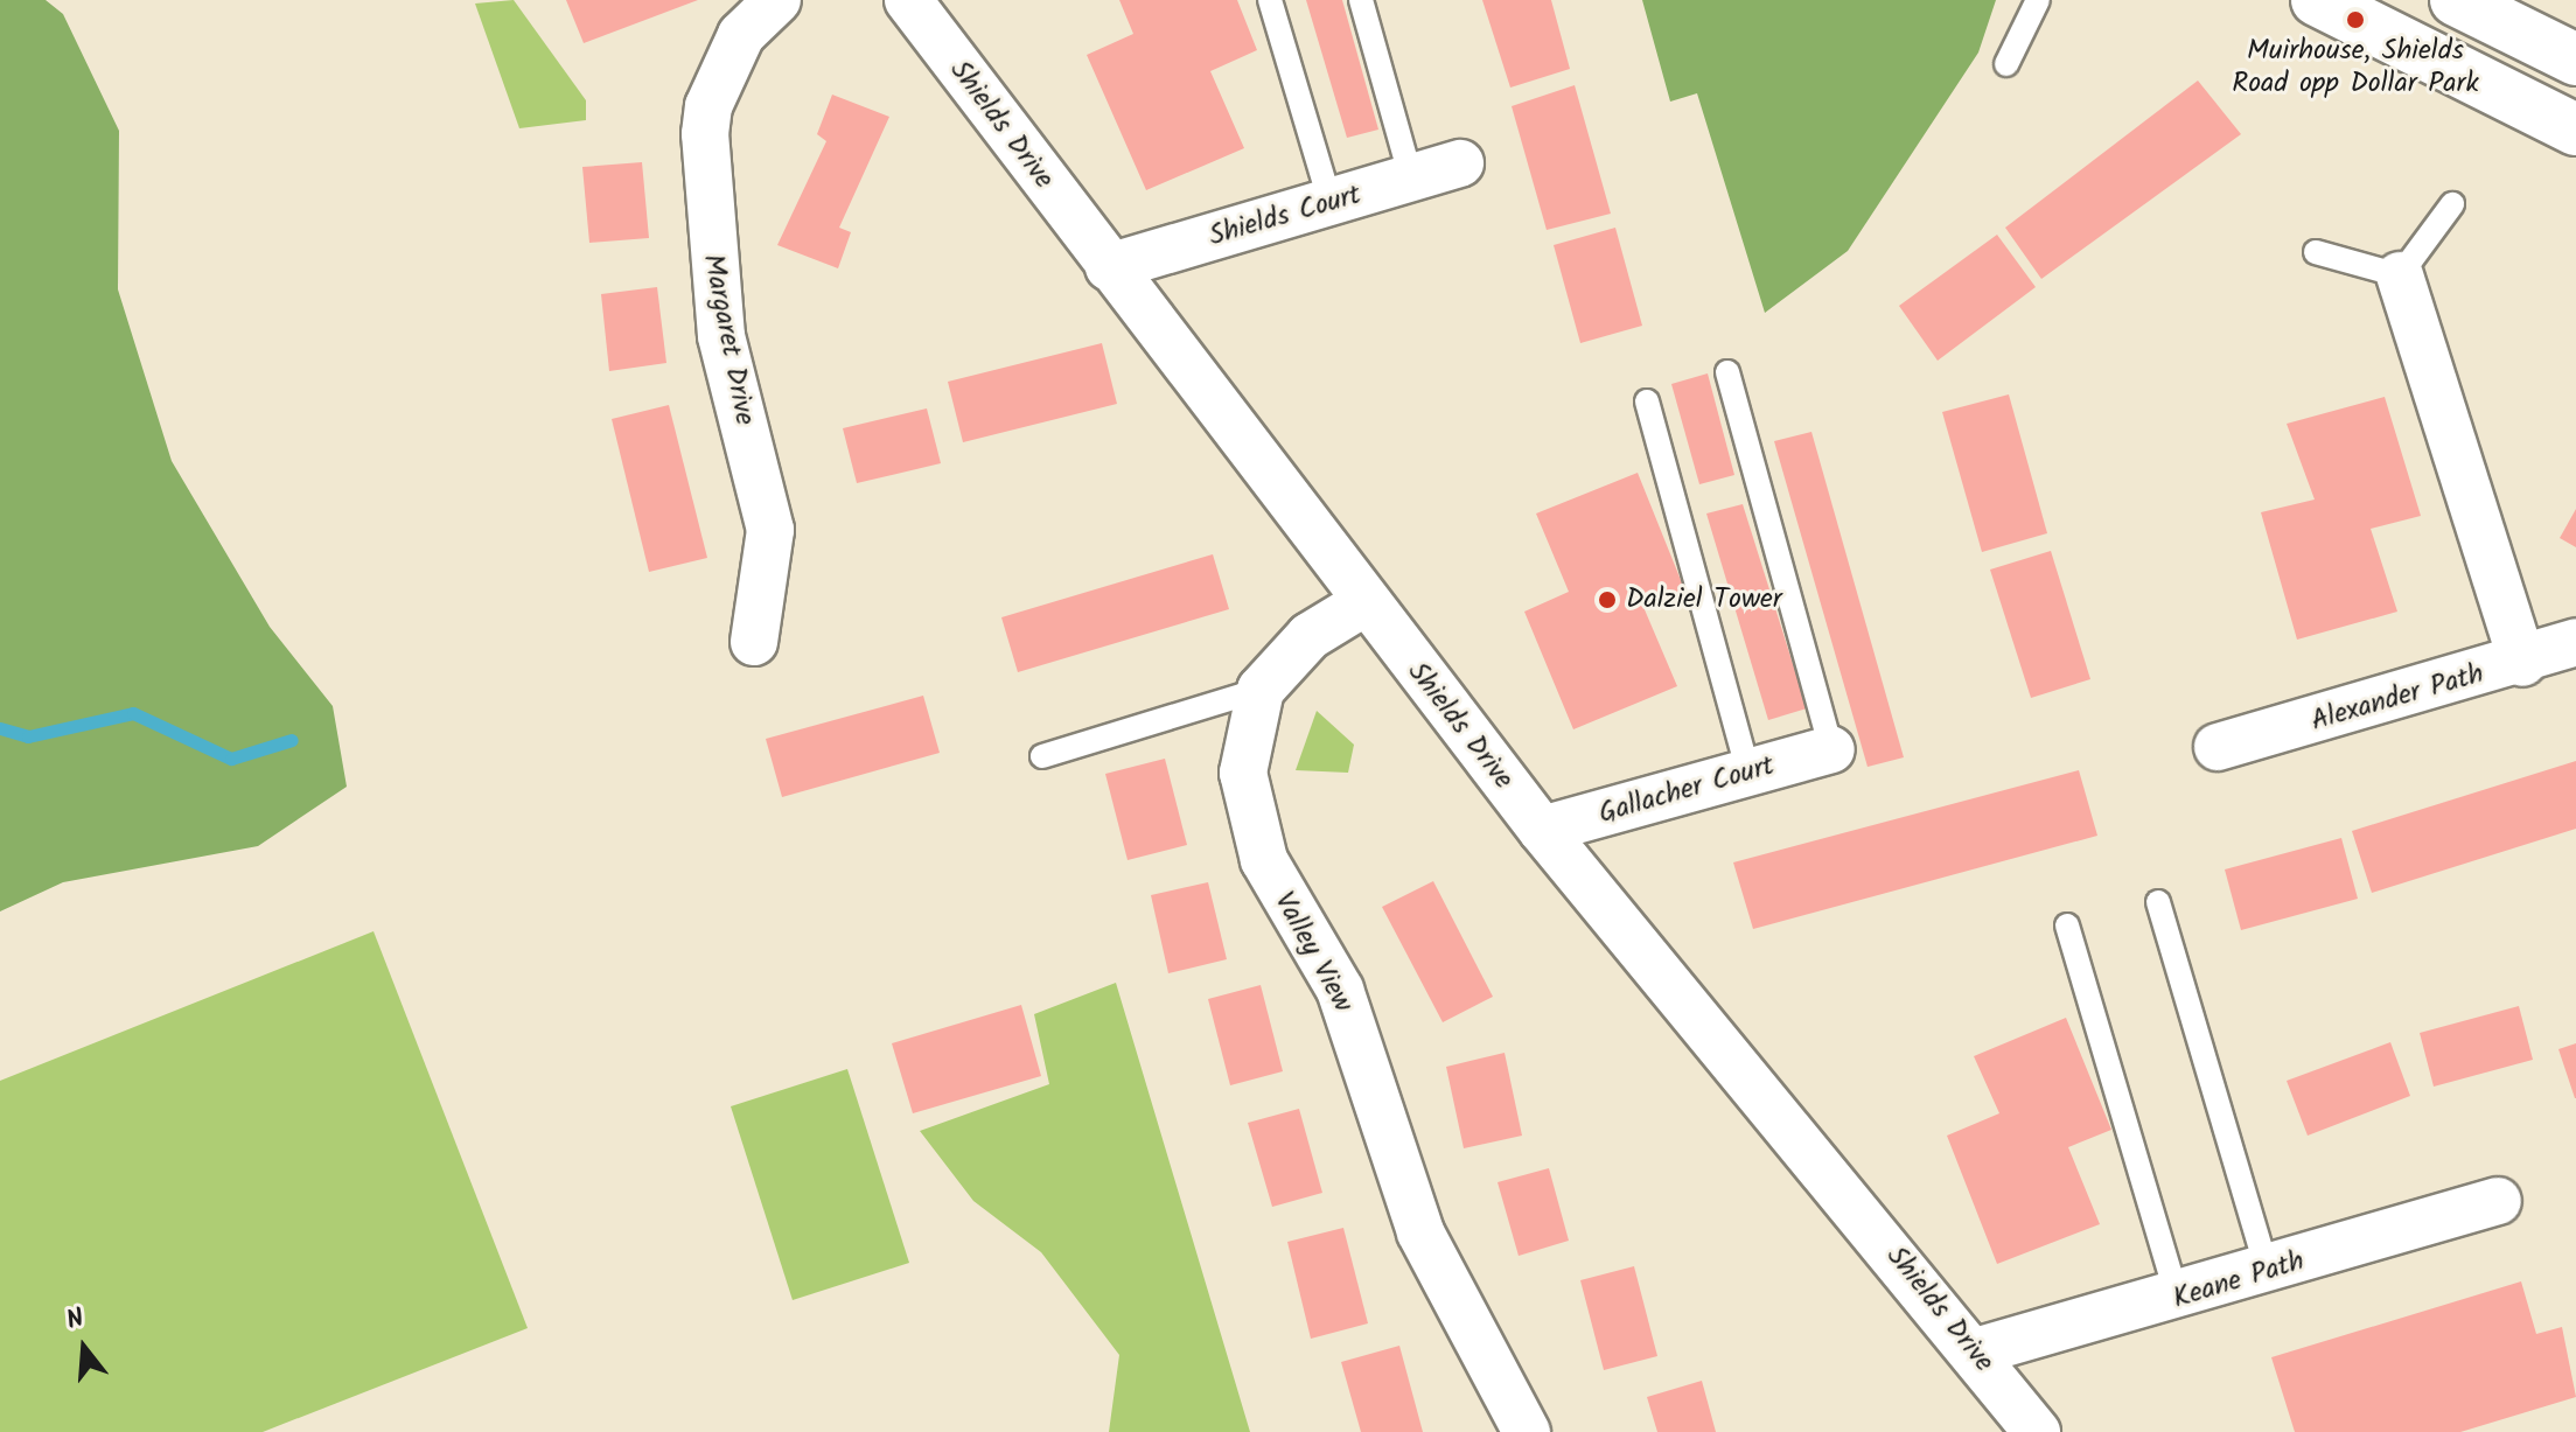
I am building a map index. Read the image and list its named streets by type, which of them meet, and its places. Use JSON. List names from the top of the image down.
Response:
{
  "streets": {
    "street": [
      "Shields Drive",
      "Shields Court",
      "Margaret Drive",
      "Alexander Path",
      "Gallacher Court",
      "Valley View",
      "Keane Path"
    ]
  },
  "crossings": [
    ["Shields Drive", "Shields Court"],
    ["Shields Drive", "Gallacher Court"],
    ["Shields Drive", "Keane Path"]
  ],
  "places": ["Muirhouse, Shields Road opp Dollar Park", "Dalziel Tower"],
  "north": "top"
}
